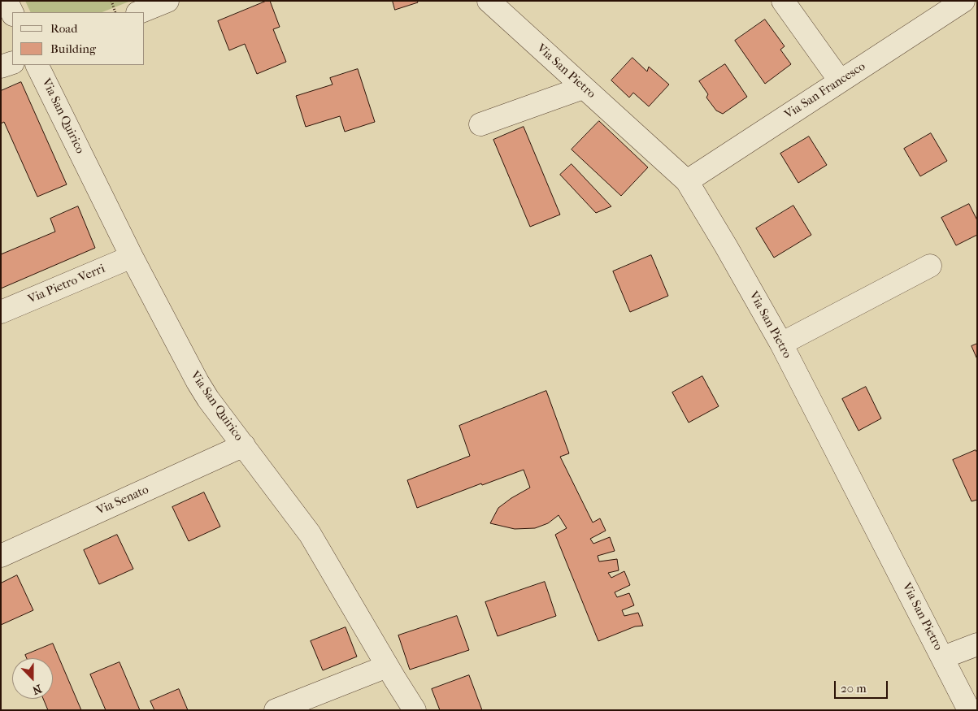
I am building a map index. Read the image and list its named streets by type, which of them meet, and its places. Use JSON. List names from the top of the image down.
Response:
{
  "streets": {
    "street": [
      "Via San Pietro",
      "Via San Francesco",
      "Via San Quirico",
      "Via Pietro Verri",
      "Via Senato"
    ]
  },
  "crossings": [
    ["Via San Pietro", "Via San Francesco"],
    ["Via San Quirico", "Via Pietro Verri"],
    ["Via San Quirico", "Via Senato"]
  ],
  "legend": ["Road", "Building"],
  "scale_bar": "20 m",
  "north": "bottom"
}
